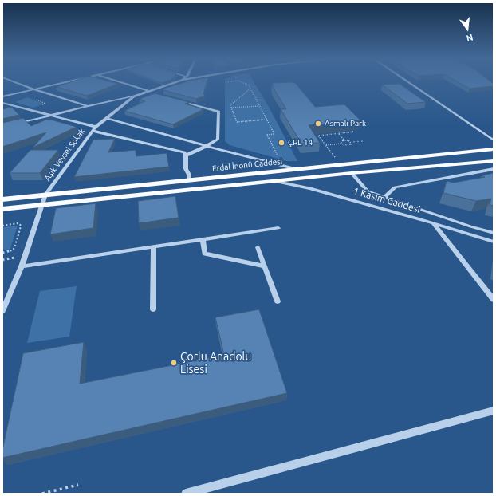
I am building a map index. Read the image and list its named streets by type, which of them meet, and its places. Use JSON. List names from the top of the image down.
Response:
{
  "streets": {
    "main road": ["Erdal İnönü Caddesi"],
    "street": ["Aşık Veysel Sokak", "1 Kasım Caddesi"]
  },
  "crossings": [
    ["Aşık Veysel Sokak", "Erdal İnönü Caddesi"],
    ["Erdal İnönü Caddesi", "1 Kasım Caddesi"]
  ],
  "places": ["Asmalı Park", "ÇRL 14", "Çorlu Anadolu Lisesi"],
  "north": "bottom"
}
